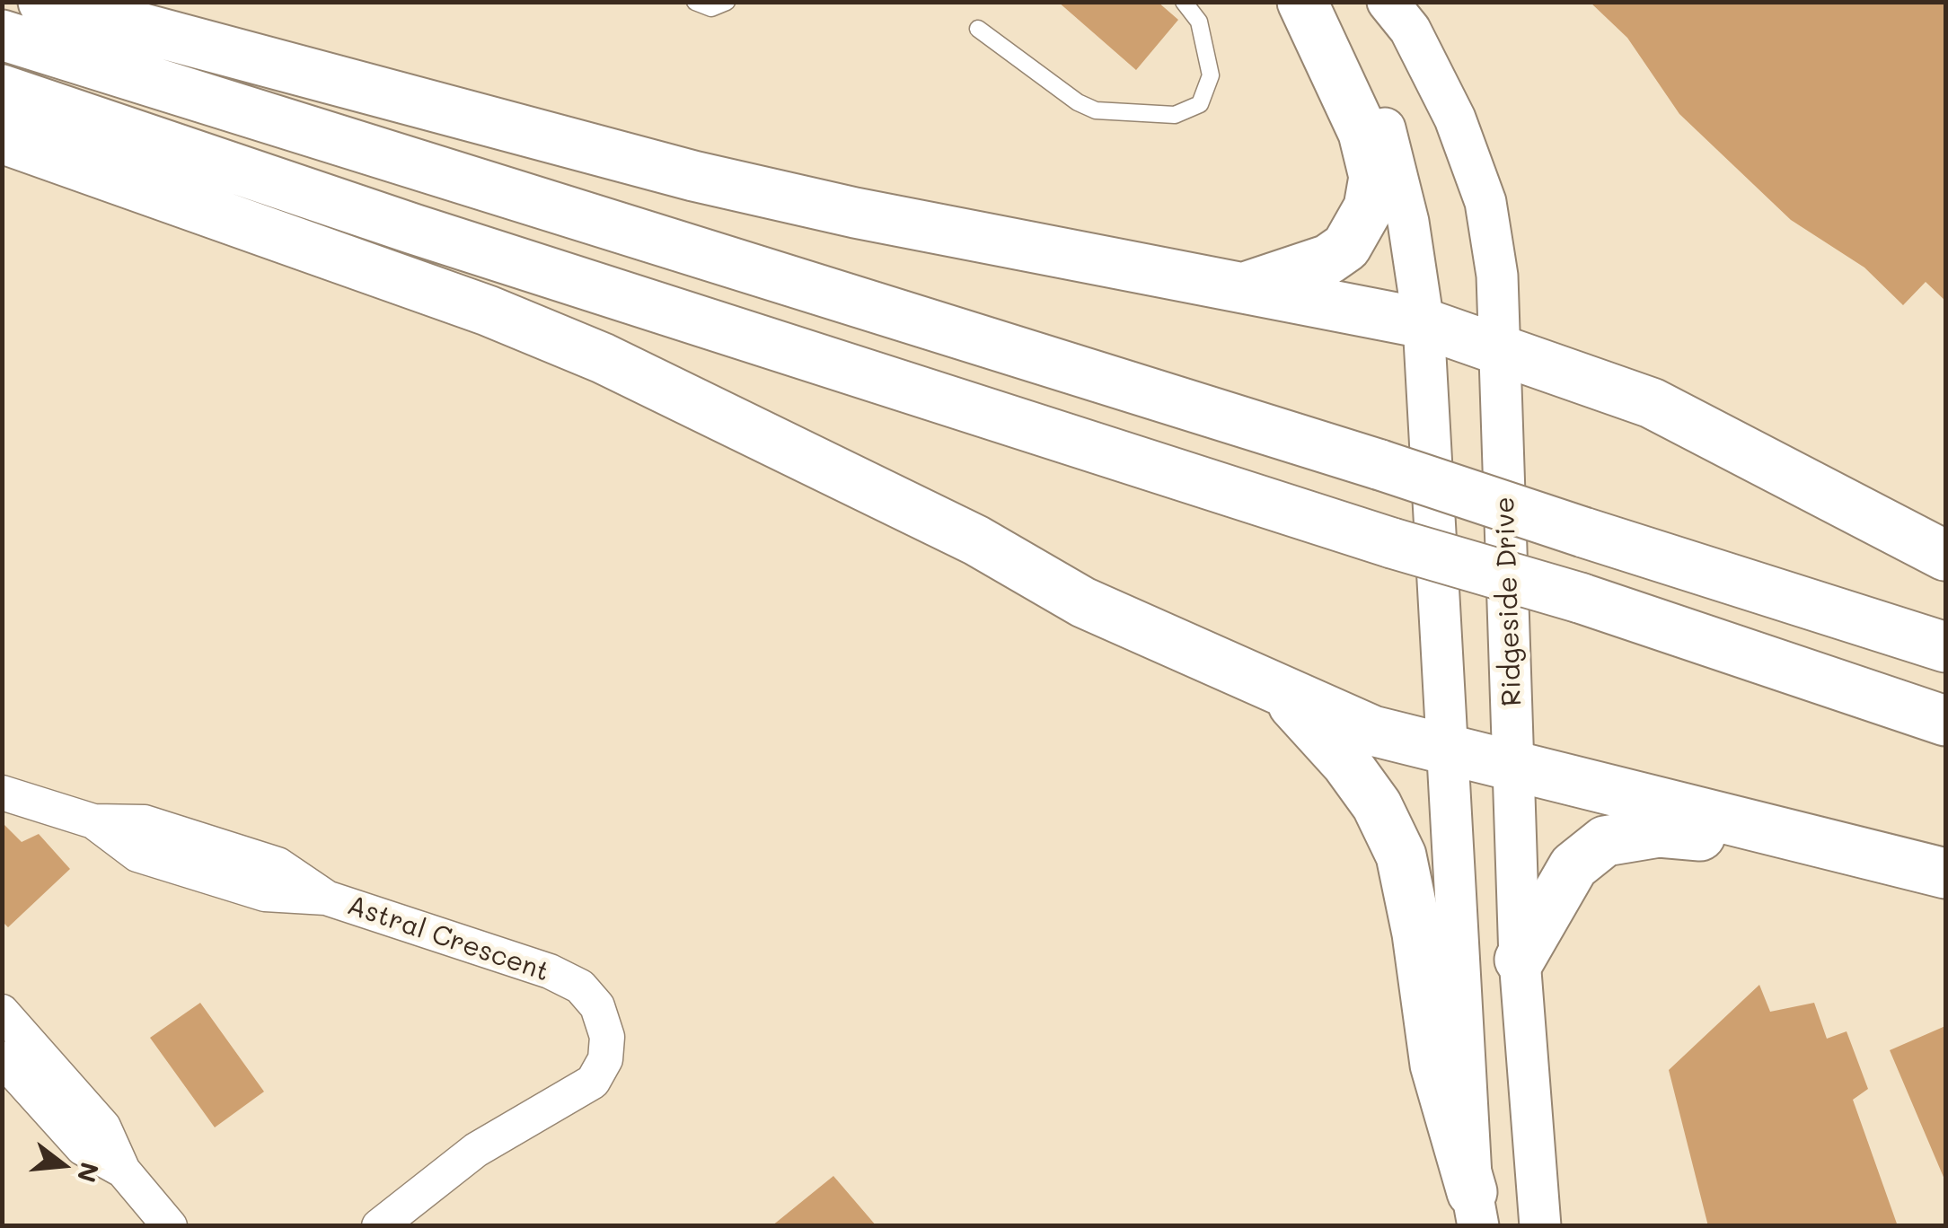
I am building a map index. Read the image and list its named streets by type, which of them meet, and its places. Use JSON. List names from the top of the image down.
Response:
{
  "streets": {
    "street": ["Ridgeside Drive", "Astral Crescent"]
  },
  "north": "right"
}
